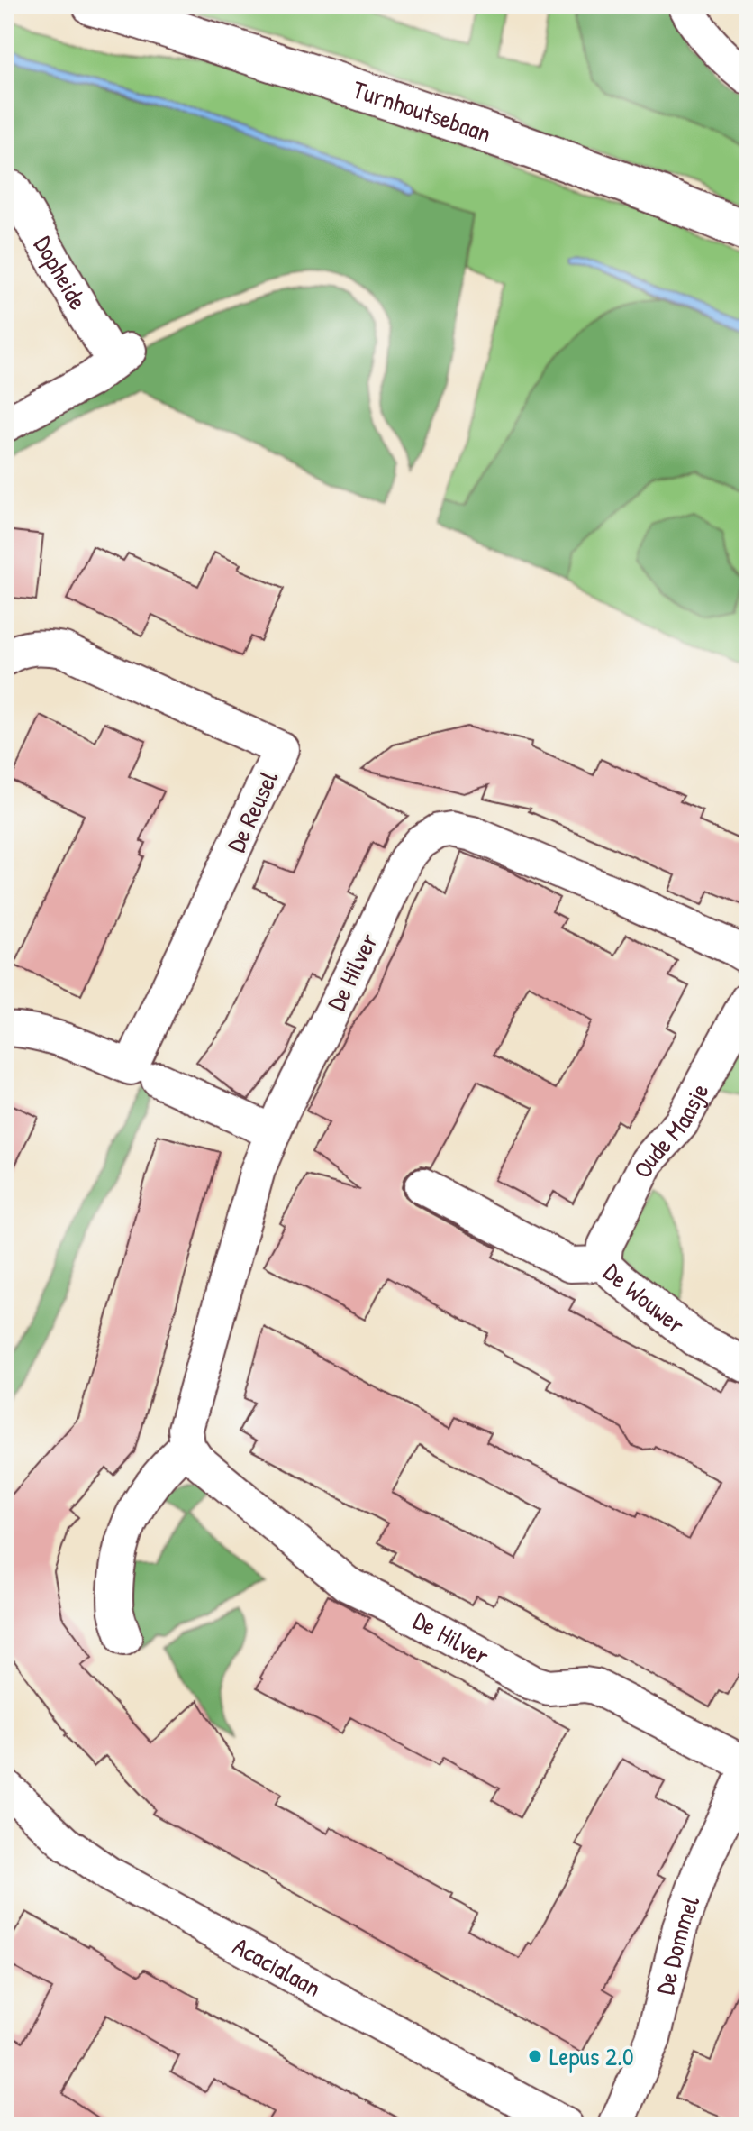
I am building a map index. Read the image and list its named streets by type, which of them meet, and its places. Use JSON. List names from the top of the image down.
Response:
{
  "streets": {
    "main road": ["Turnhoutsebaan"],
    "street": [
      "Dopheide",
      "De Reusel",
      "De Hilver",
      "Oude Maasje",
      "De Wouwer",
      "De Dommel",
      "Acacialaan"
    ]
  },
  "crossings": [
    ["De Hilver", "De Dommel"],
    ["Oude Maasje", "De Wouwer"]
  ],
  "places": ["Lepus 2.0"]
}
